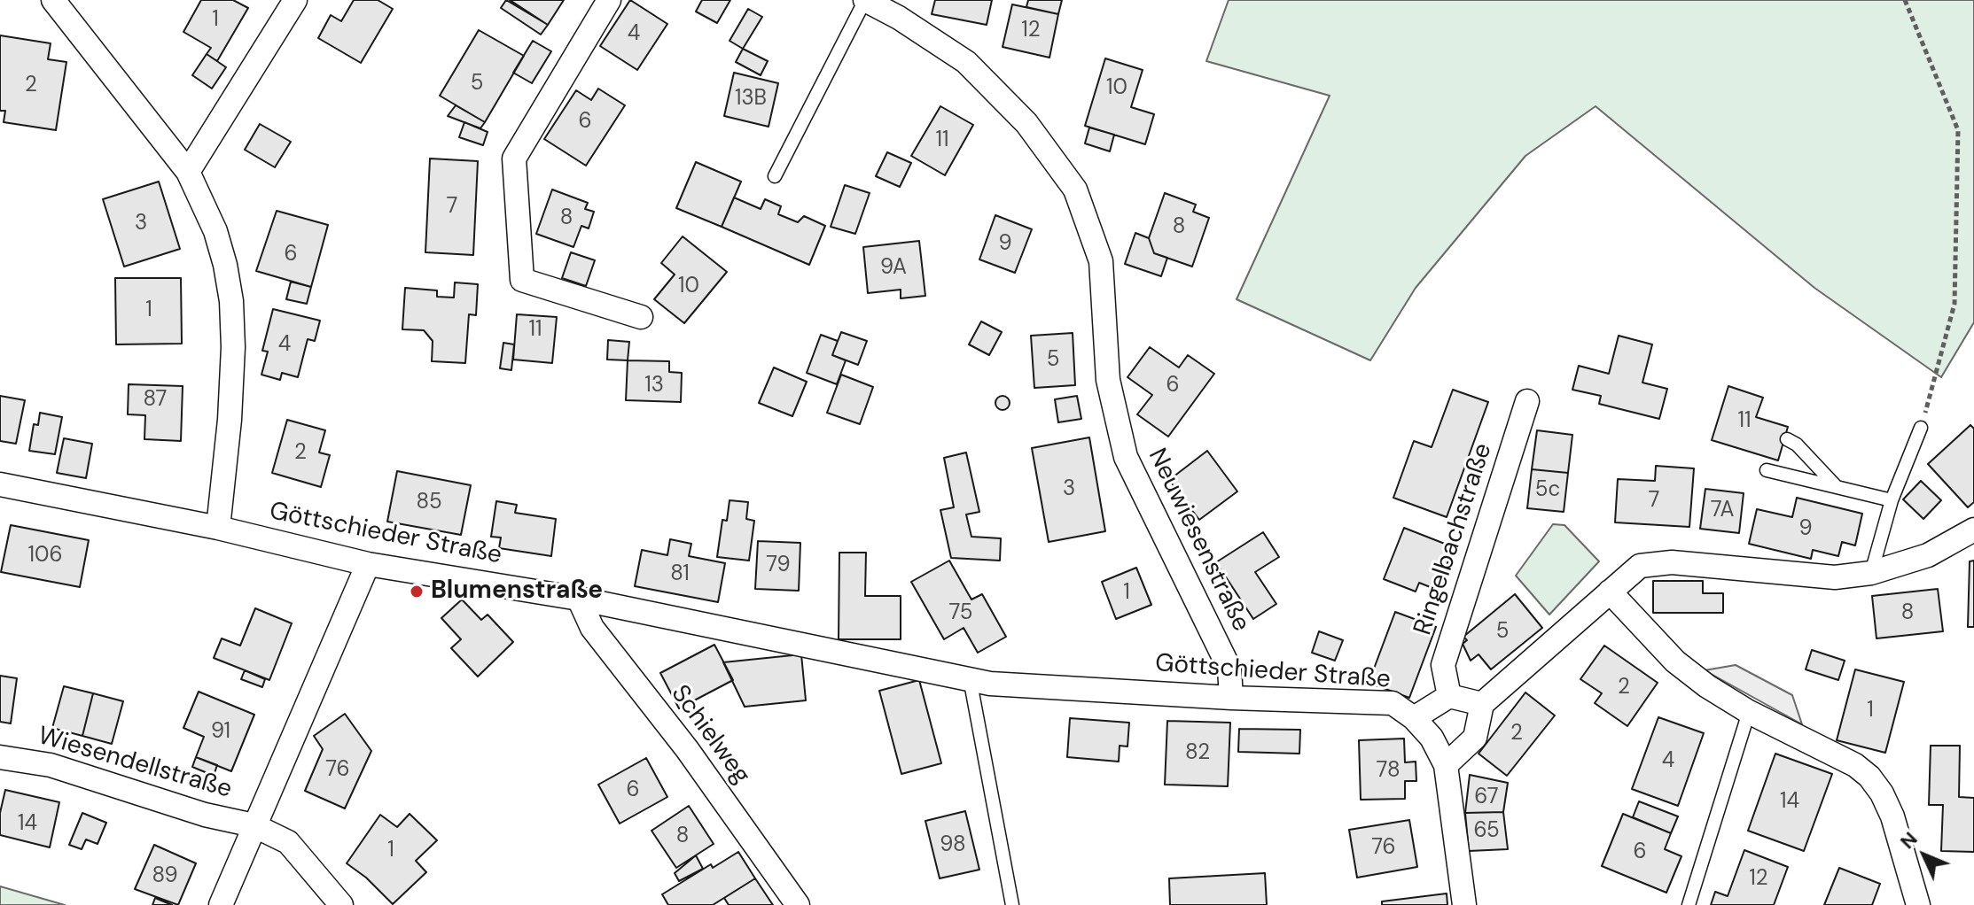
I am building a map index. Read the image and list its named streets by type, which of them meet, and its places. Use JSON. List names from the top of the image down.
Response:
{
  "streets": {
    "street": [
      "Göttschieder Straße",
      "Ringelbachstraße",
      "Neuwiesenstraße",
      "Schielweg",
      "Wiesendellstraße"
    ]
  },
  "crossings": [
    ["Göttschieder Straße", "Neuwiesenstraße"],
    ["Göttschieder Straße", "Schielweg"]
  ],
  "places": ["Blumenstraße"],
  "house_numbers": [
    "1",
    "12",
    "4",
    "5",
    "2",
    "10",
    "13B",
    "6",
    "11",
    "7",
    "8",
    "3",
    "8",
    "9",
    "6",
    "9A",
    "10",
    "1",
    "11",
    "4",
    "5",
    "13",
    "6",
    "87",
    "11",
    "2",
    "3",
    "5c",
    "7",
    "85",
    "7A",
    "9",
    "106",
    "79",
    "81",
    "1",
    "75",
    "8",
    "5",
    "2",
    "1",
    "91",
    "2",
    "82",
    "4",
    "76",
    "78",
    "6",
    "67",
    "14",
    "14",
    "65",
    "8",
    "98",
    "76",
    "1",
    "6",
    "89",
    "12"
  ],
  "north": "top left"
}
